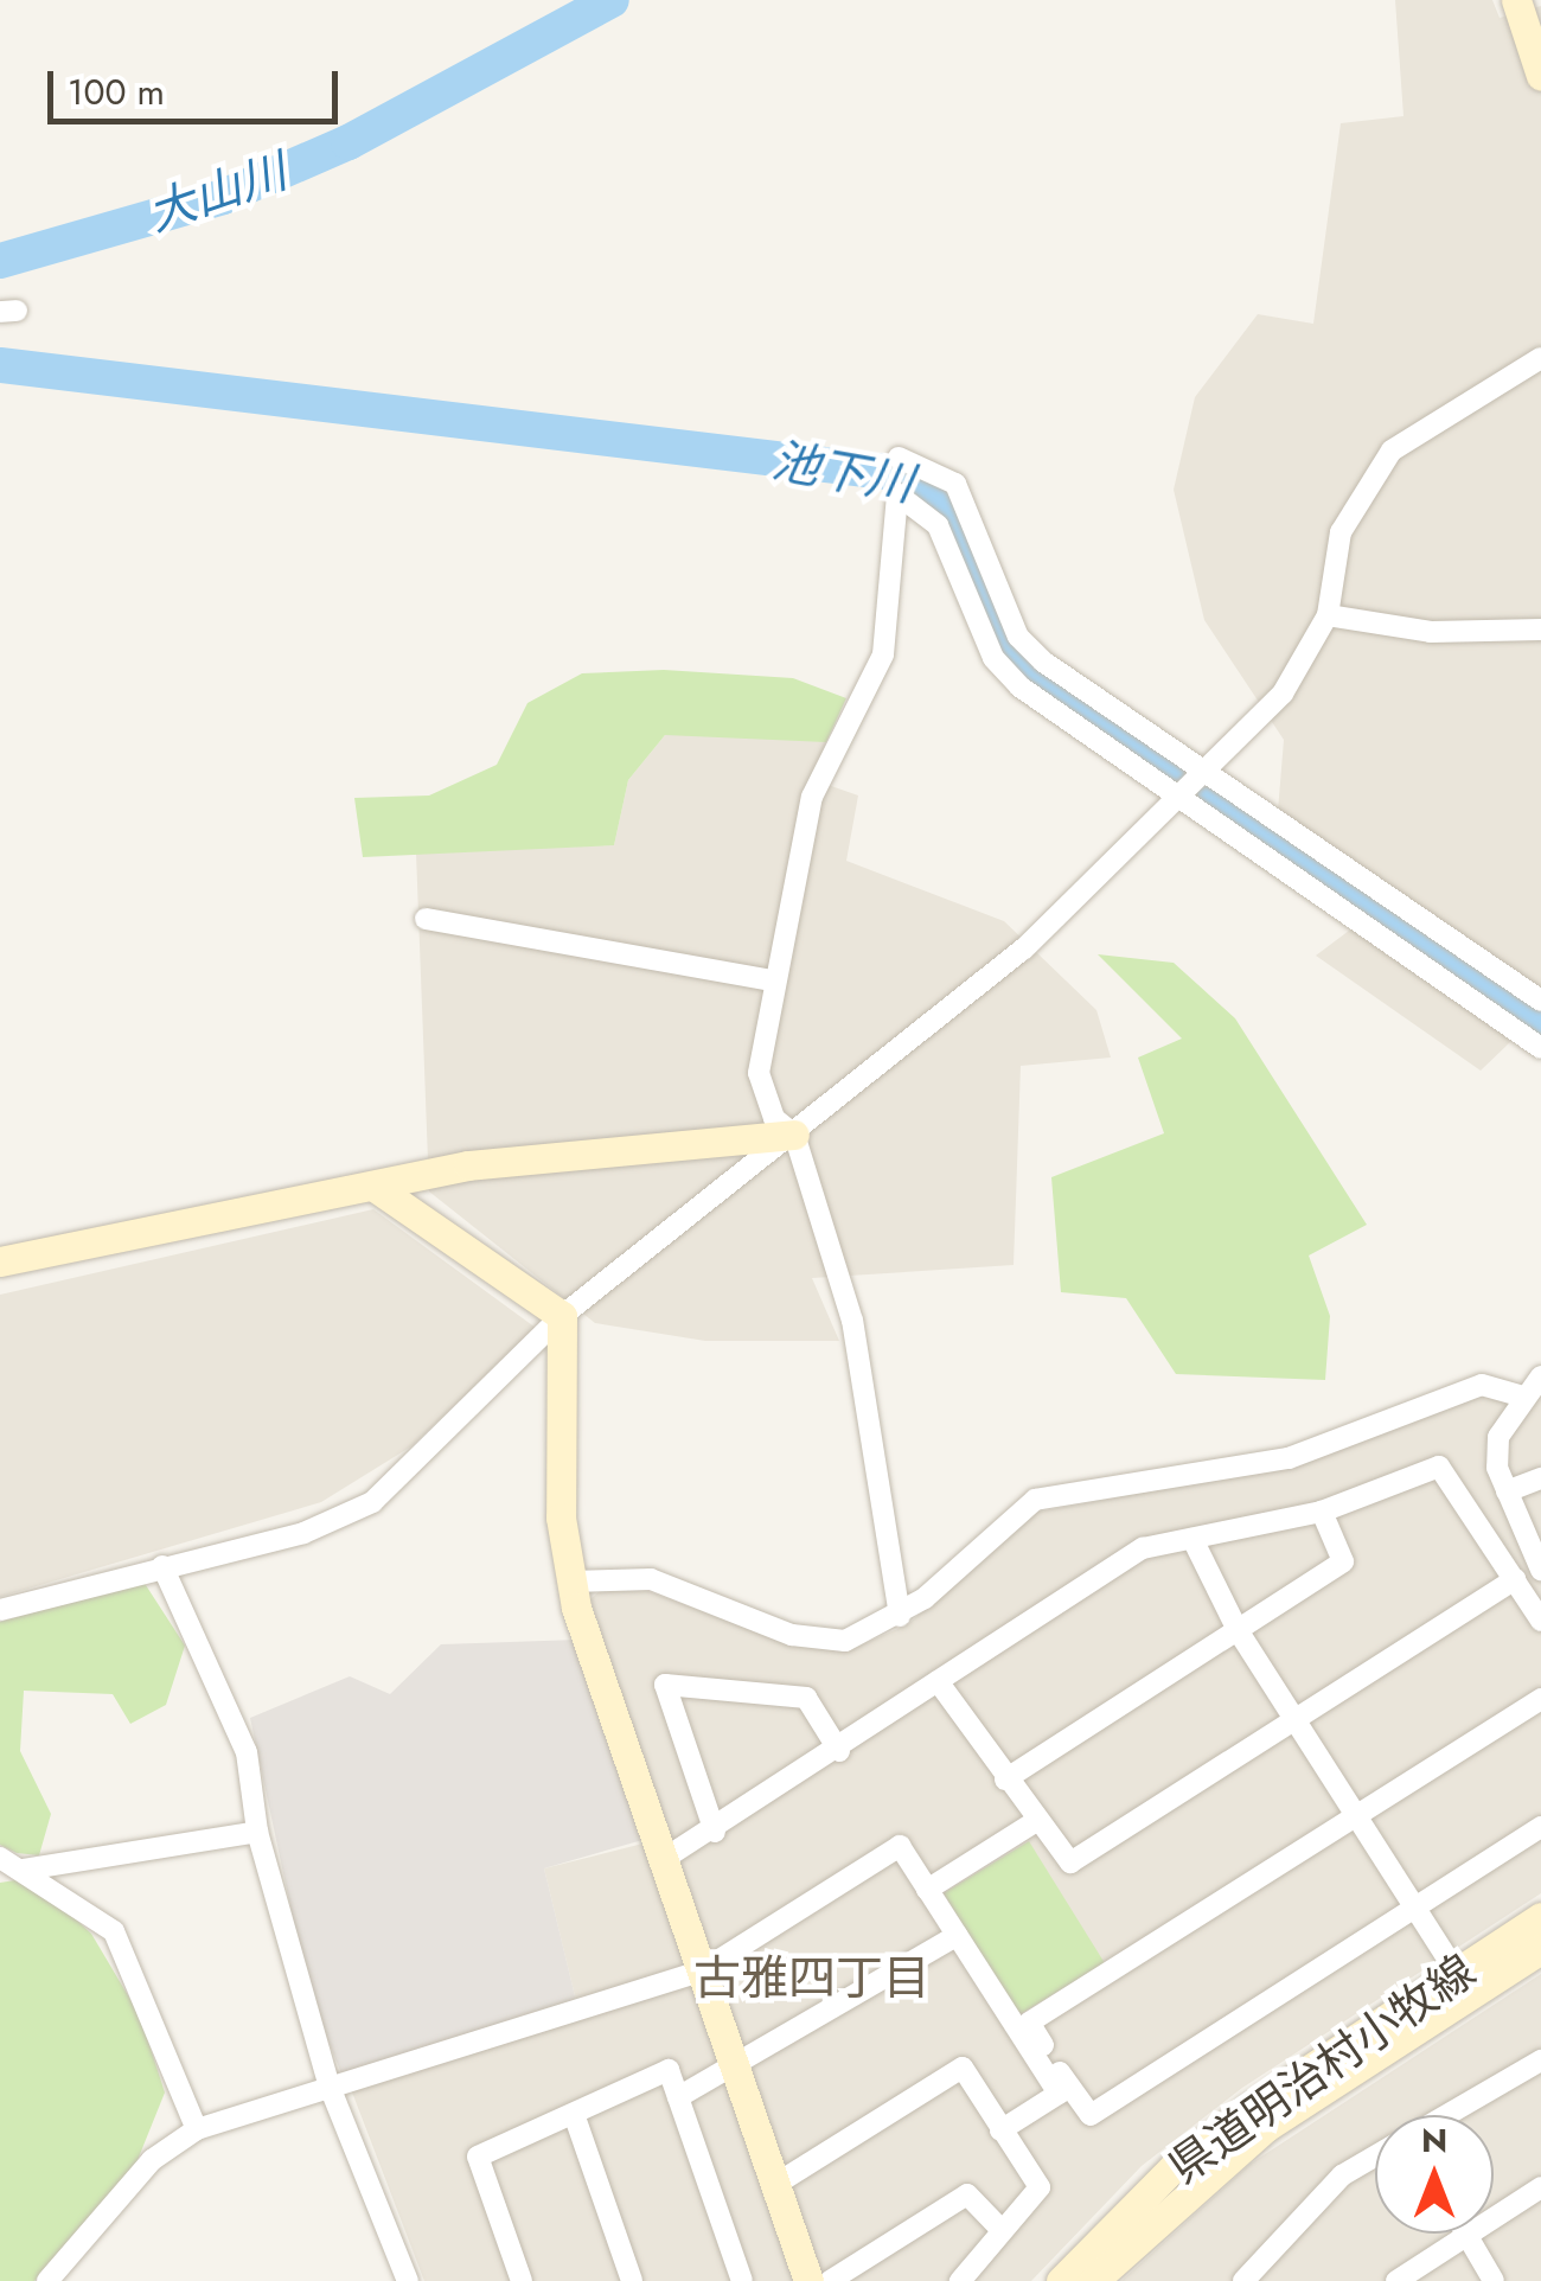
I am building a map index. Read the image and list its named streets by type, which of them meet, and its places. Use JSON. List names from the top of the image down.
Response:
{
  "streets": {
    "street": ["県道明治村小牧線"]
  },
  "districts": ["古雅四丁目"],
  "water": ["大山川", "池下川"],
  "scale_bar": "100 m",
  "north": "top"
}
